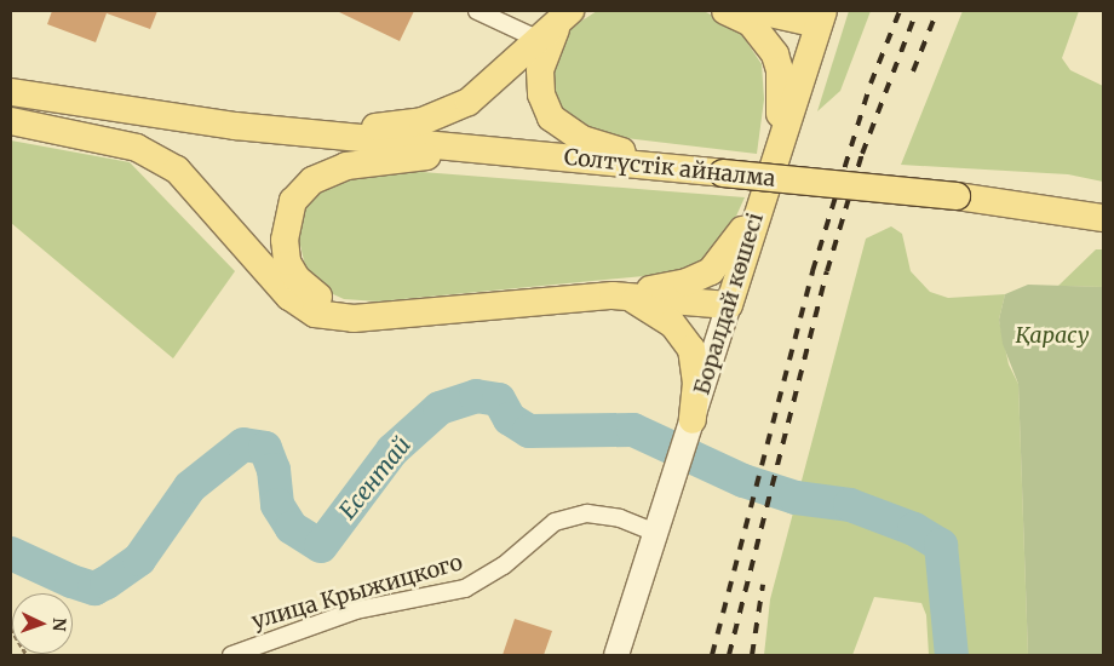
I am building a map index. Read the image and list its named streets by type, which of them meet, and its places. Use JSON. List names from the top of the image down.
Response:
{
  "streets": {
    "main road": ["Солтүстік айналма", "Боралдай көшесі"],
    "street": ["улица Крыжицкого"]
  },
  "crossings": [
    ["Боралдай көшесі", "улица Крыжицкого"]
  ],
  "water": ["Есентай"],
  "parks": ["Қарасу"],
  "north": "right"
}
